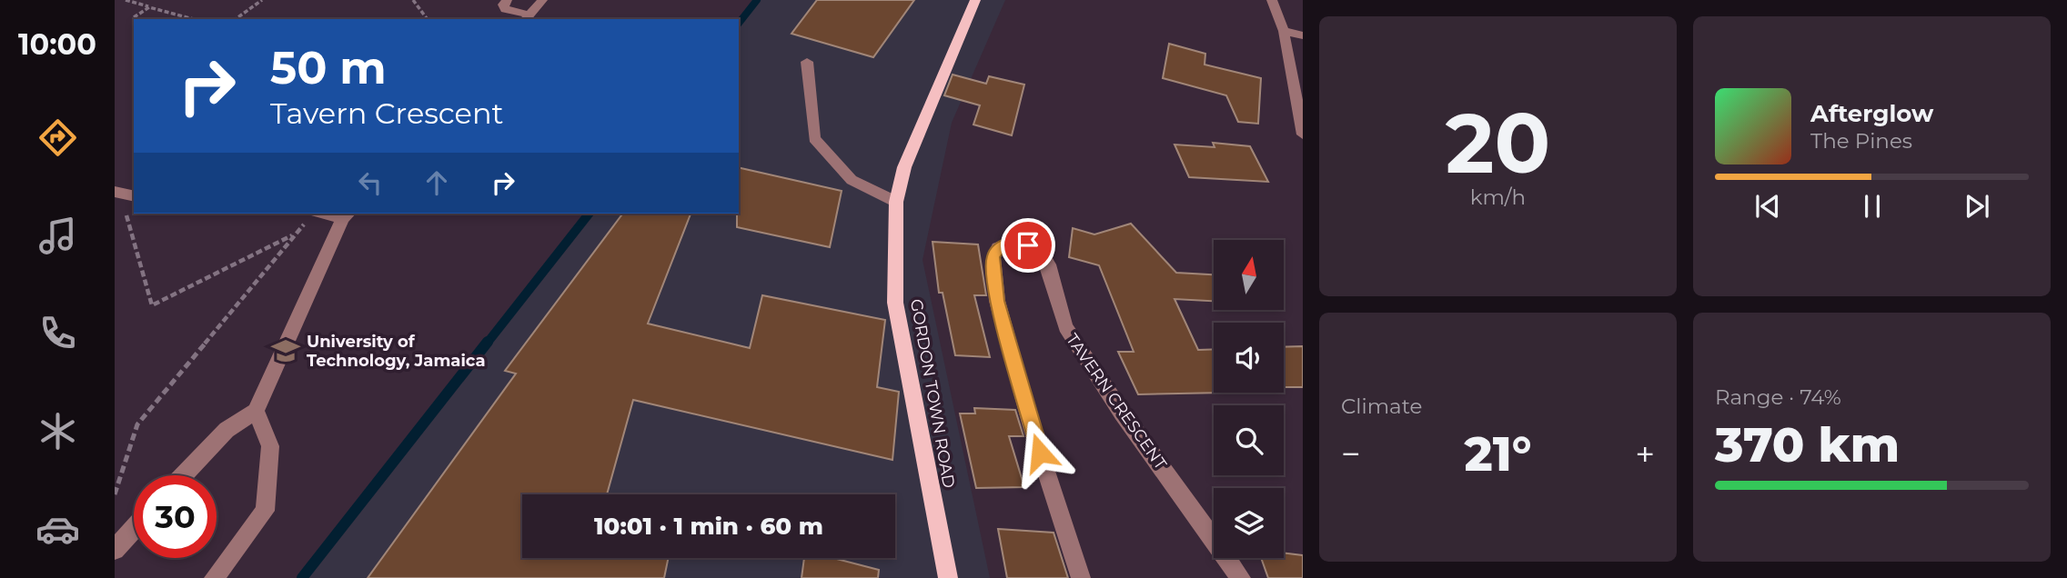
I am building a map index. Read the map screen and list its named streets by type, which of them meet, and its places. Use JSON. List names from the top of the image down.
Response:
{
  "streets": {
    "main road": ["GORDON TOWN ROAD"],
    "street": ["TAVERN CRESCENT"]
  },
  "places": {
    "school or university": ["University of Technology, Jamaica"]
  },
  "north": "top",
  "page": {
    "tabs": "10:00",
    "tile": [
      ["20", "km/h"],
      "Climate",
      ["Range · 74%", "370 km"]
    ],
    "turn": ["50 m", "Tavern Crescent"],
    "song": ["Afterglow", "The Pines"],
    "heat": ["−", "21°", "+"],
    "limit": "30",
    "trip": "10:01 · 1 min · 60 m"
  }
}
